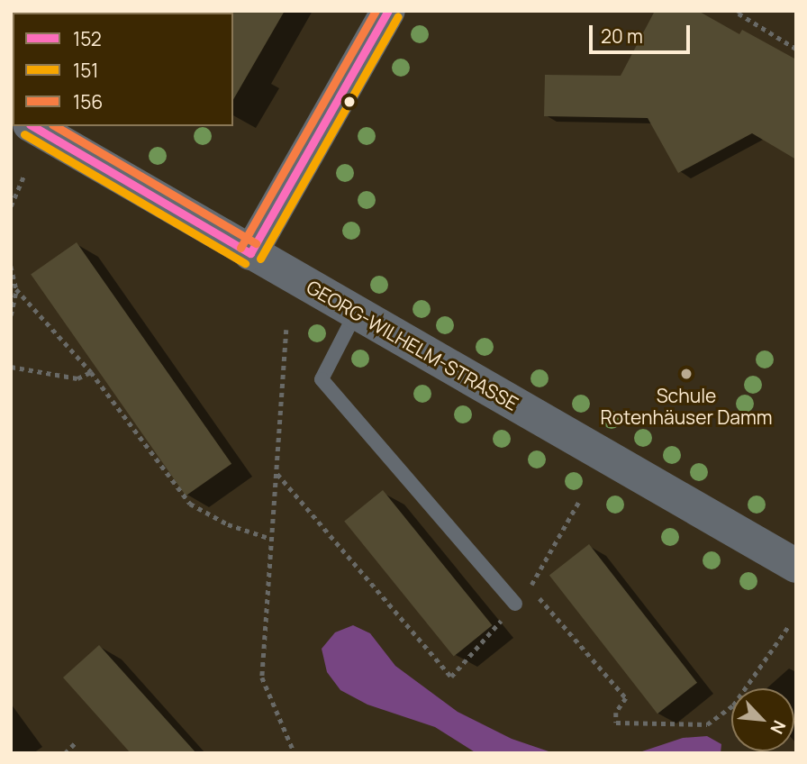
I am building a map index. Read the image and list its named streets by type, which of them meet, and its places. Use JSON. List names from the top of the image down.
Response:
{
  "streets": {
    "street": ["GEORG-WILHELM-STRASSE"]
  },
  "places": ["Schule Rotenhäuser Damm"],
  "lines": ["transit line 152", "transit line 156", "transit line 151"],
  "legend": ["152", "151", "156"],
  "scale_bar": "20 m",
  "north": "bottom right"
}
